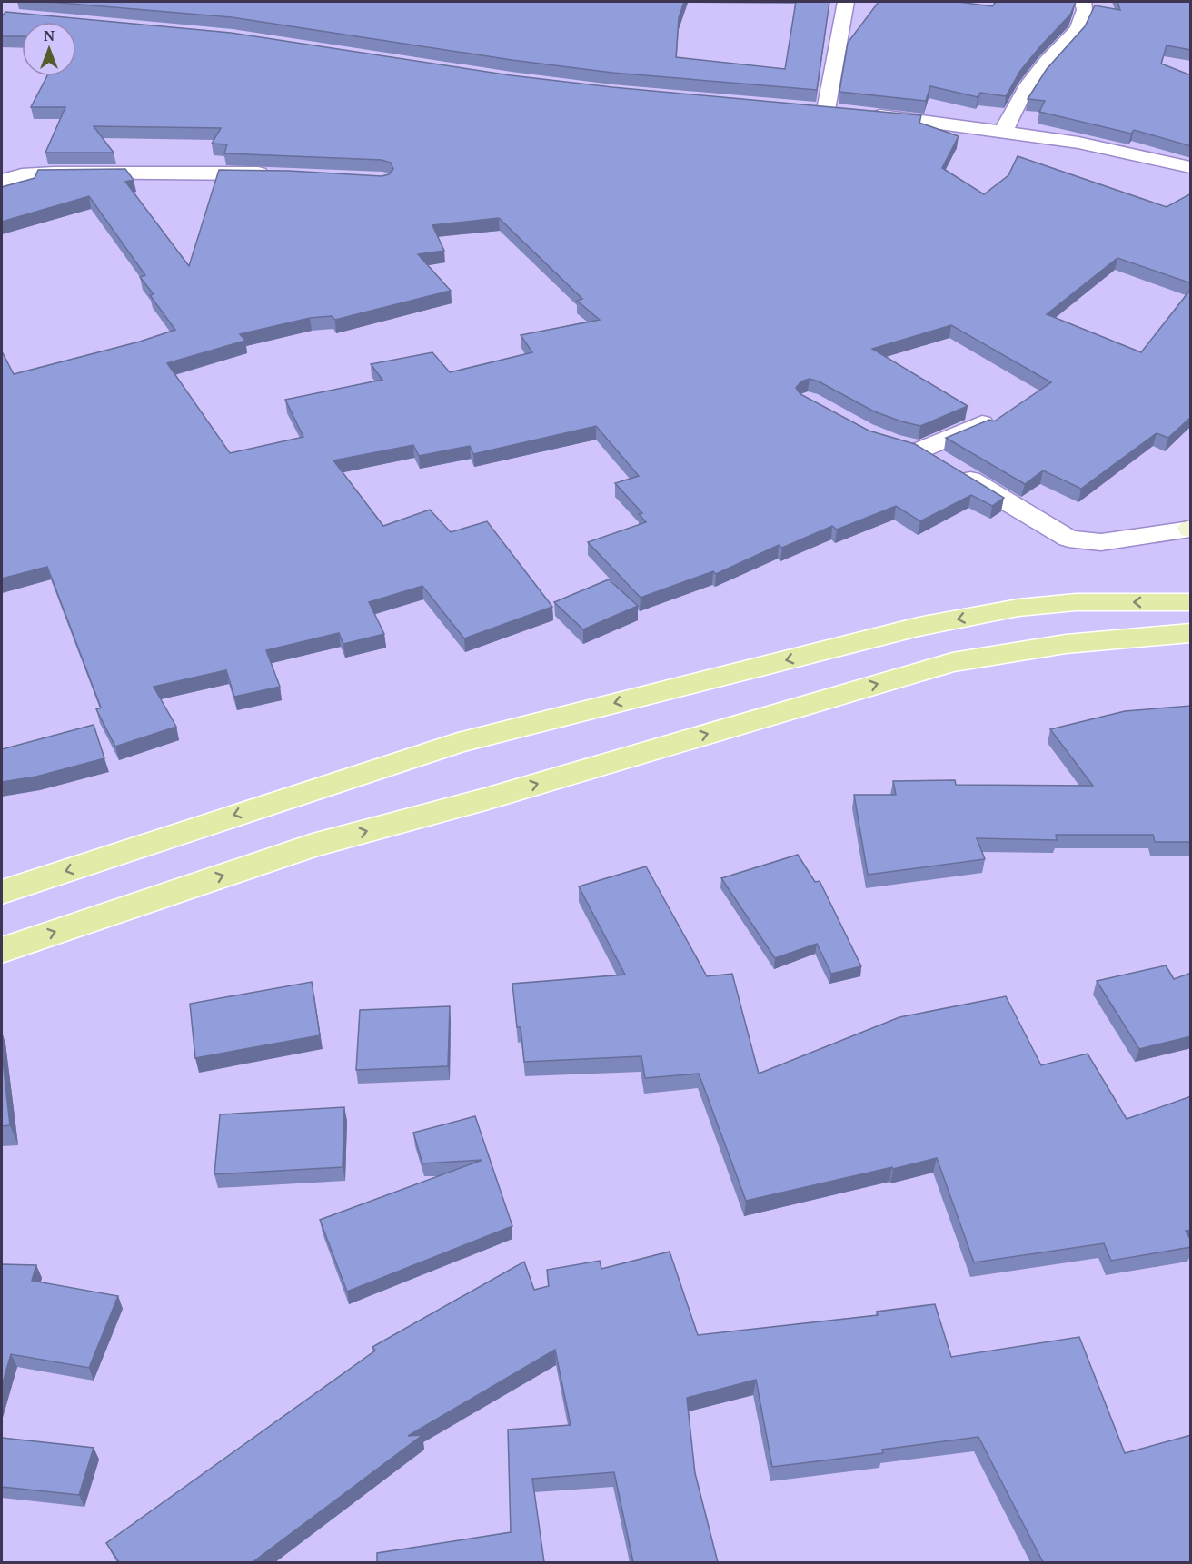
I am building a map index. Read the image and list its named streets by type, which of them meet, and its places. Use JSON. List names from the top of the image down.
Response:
{
  "north": "top"
}
